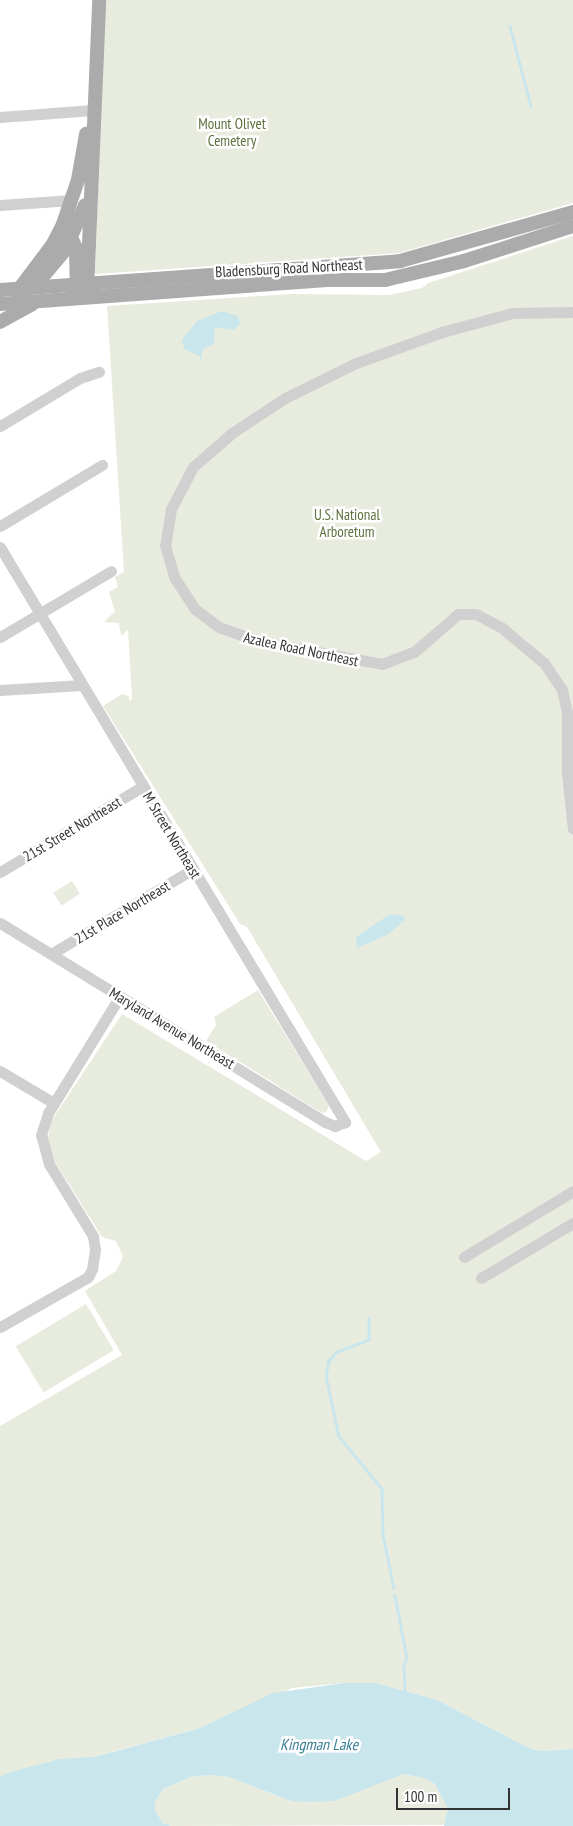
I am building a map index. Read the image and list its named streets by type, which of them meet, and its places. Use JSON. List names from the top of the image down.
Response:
{
  "streets": {
    "main road": ["Bladensburg Road Northeast"],
    "street": [
      "Azalea Road Northeast",
      "21st Street Northeast",
      "M Street Northeast",
      "21st Place Northeast",
      "Maryland Avenue Northeast"
    ]
  },
  "crossings": [
    ["21st Street Northeast", "M Street Northeast"],
    ["M Street Northeast", "21st Place Northeast"],
    ["M Street Northeast", "Maryland Avenue Northeast"],
    ["21st Place Northeast", "Maryland Avenue Northeast"]
  ],
  "water": ["Kingman Lake"],
  "parks": ["Mount Olivet Cemetery", "U.S. National Arboretum"],
  "scale_bar": "100 m"
}
